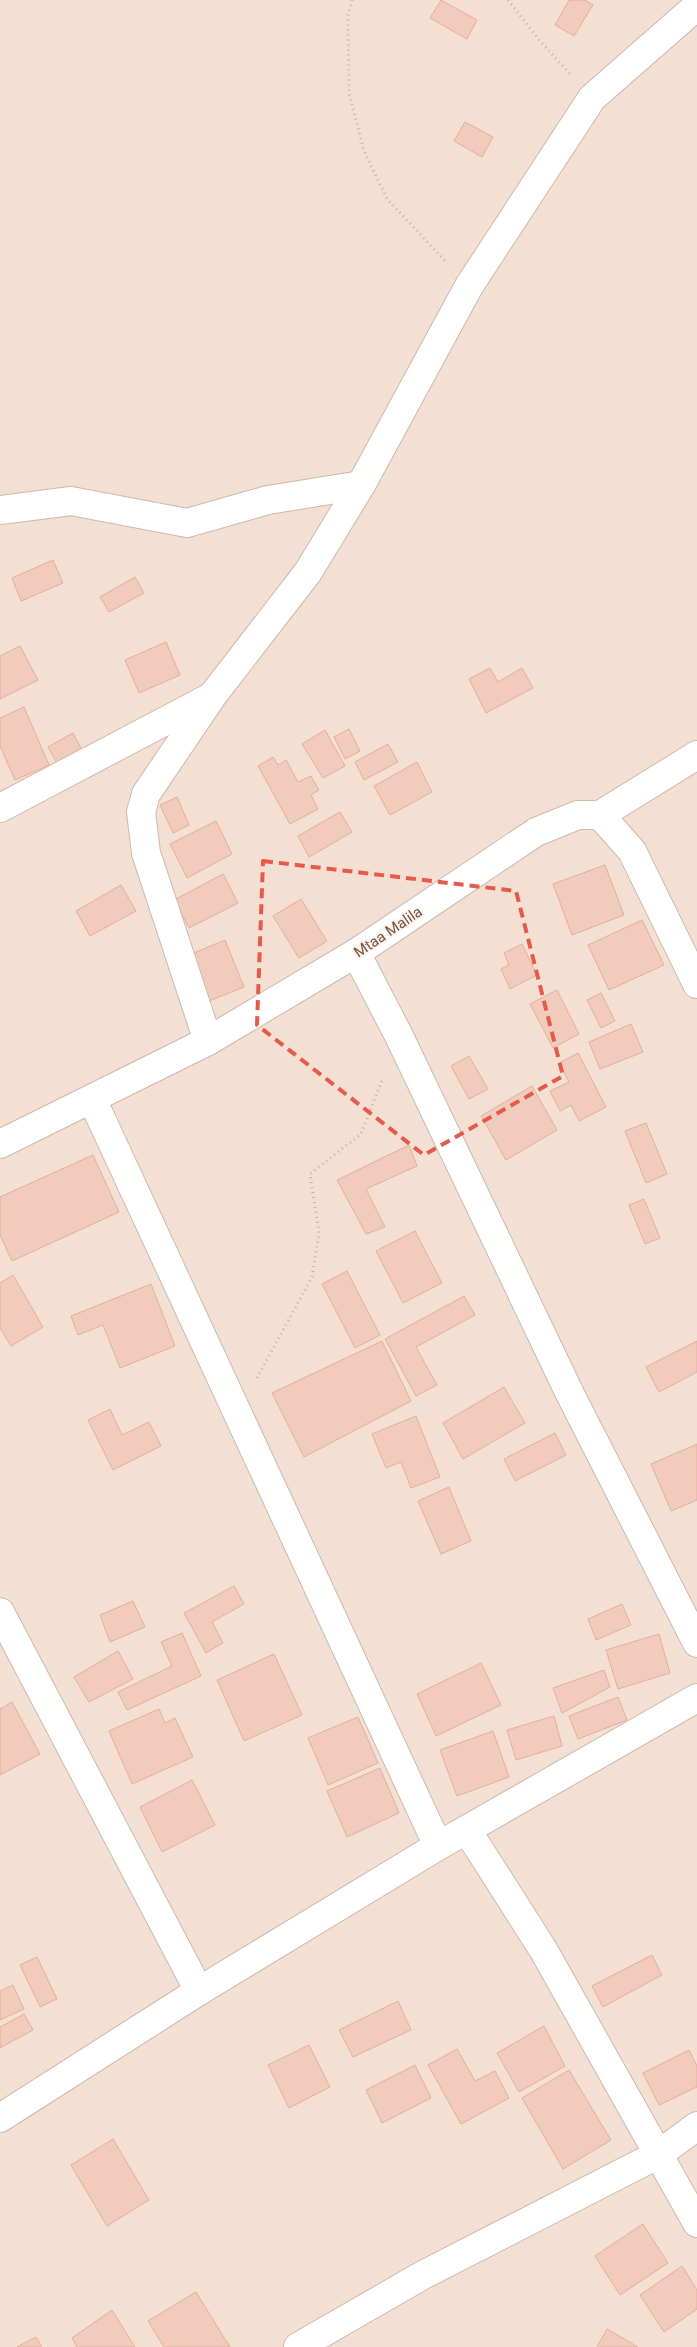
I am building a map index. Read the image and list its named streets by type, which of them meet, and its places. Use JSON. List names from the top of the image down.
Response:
{
  "streets": {
    "street": ["Mtaa Malila"]
  }
}
